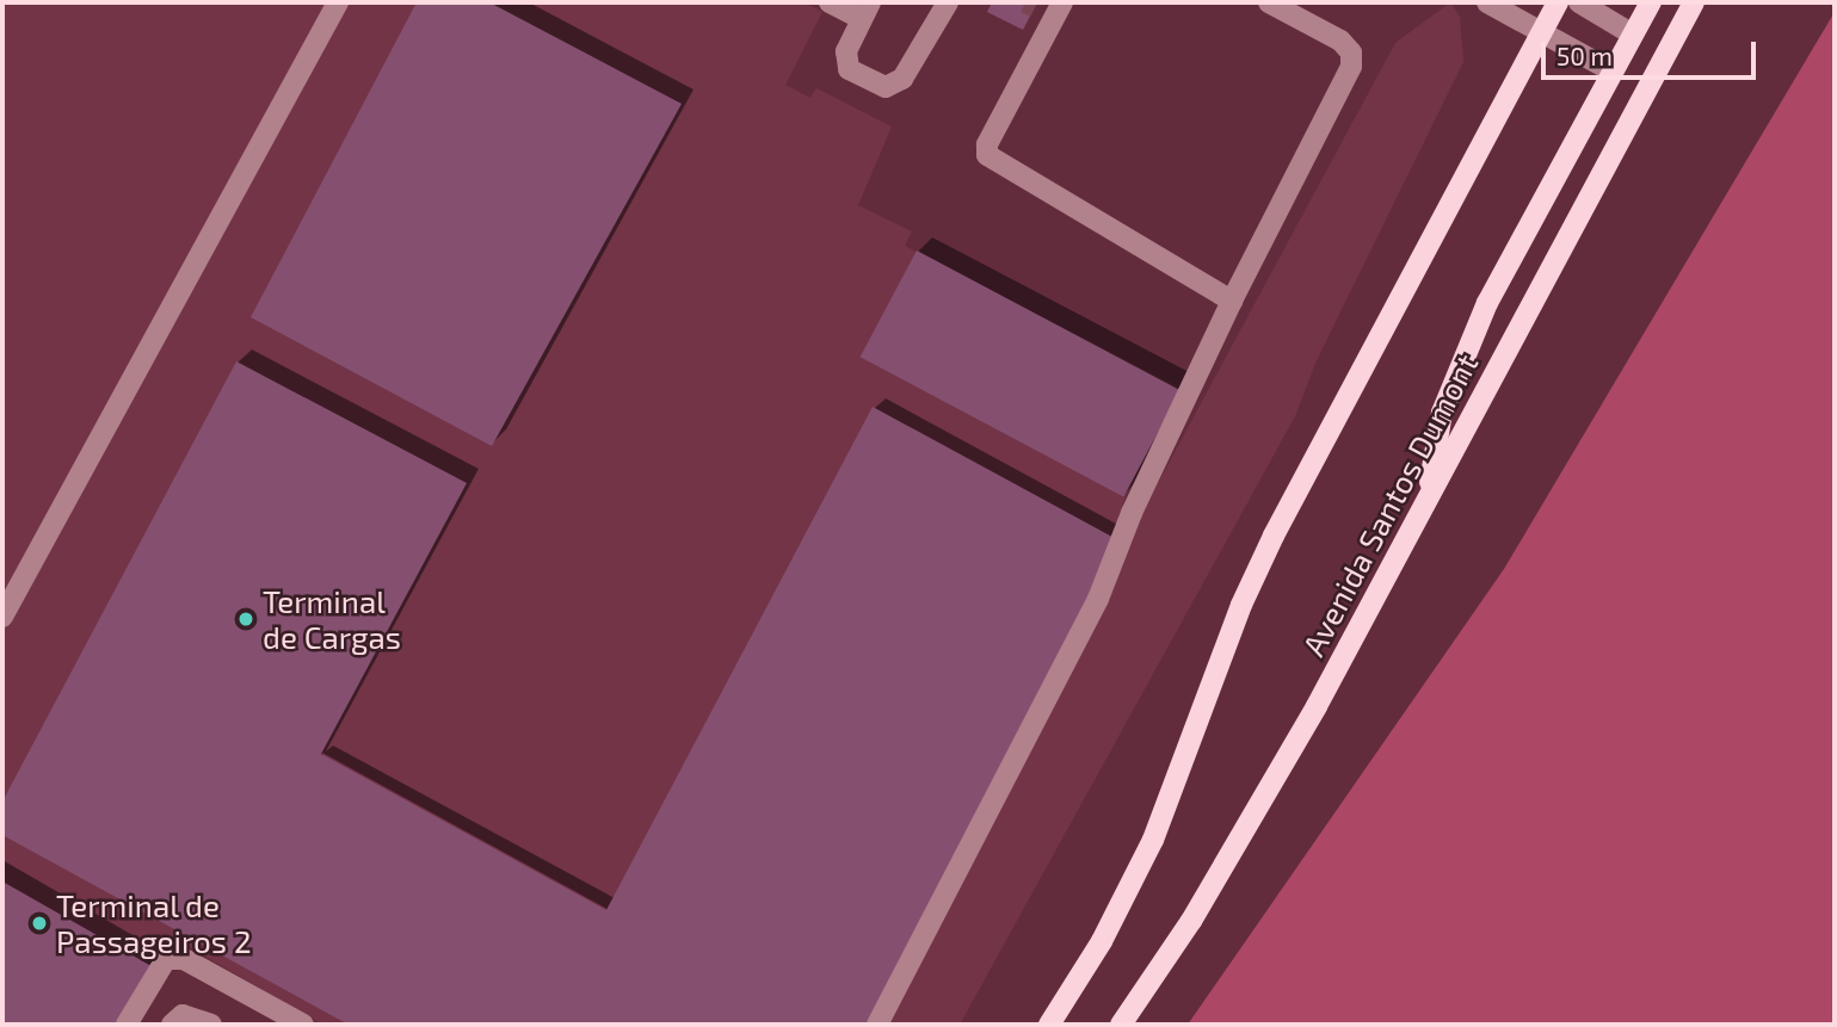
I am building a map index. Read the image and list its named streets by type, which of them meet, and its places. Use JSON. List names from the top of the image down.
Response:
{
  "streets": {
    "main road": ["Avenida Santos Dumont"]
  },
  "places": ["Terminal de Cargas", "Terminal de Passageiros 2"],
  "scale_bar": "50 m"
}
